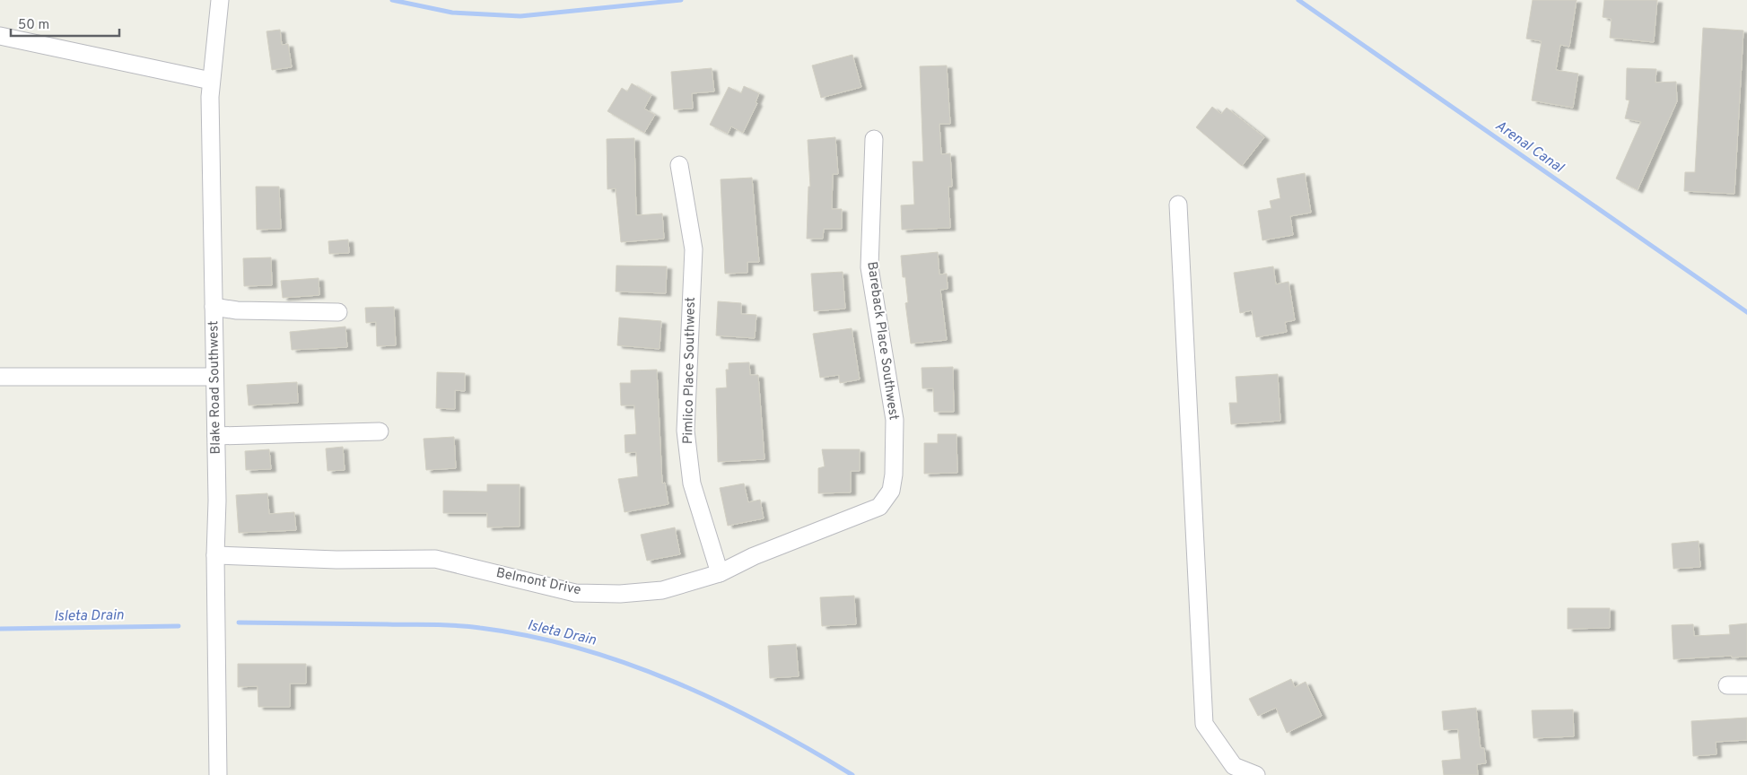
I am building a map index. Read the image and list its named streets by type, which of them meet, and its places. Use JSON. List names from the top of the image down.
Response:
{
  "streets": {
    "street": [
      "Bareback Place Southwest",
      "Pimlico Place Southwest",
      "Blake Road Southwest",
      "Belmont Drive"
    ]
  },
  "crossings": [
    ["Bareback Place Southwest", "Belmont Drive"],
    ["Pimlico Place Southwest", "Belmont Drive"],
    ["Blake Road Southwest", "Belmont Drive"]
  ],
  "water": ["Arenal Canal", "Isleta Drain"],
  "scale_bar": "50 m"
}
